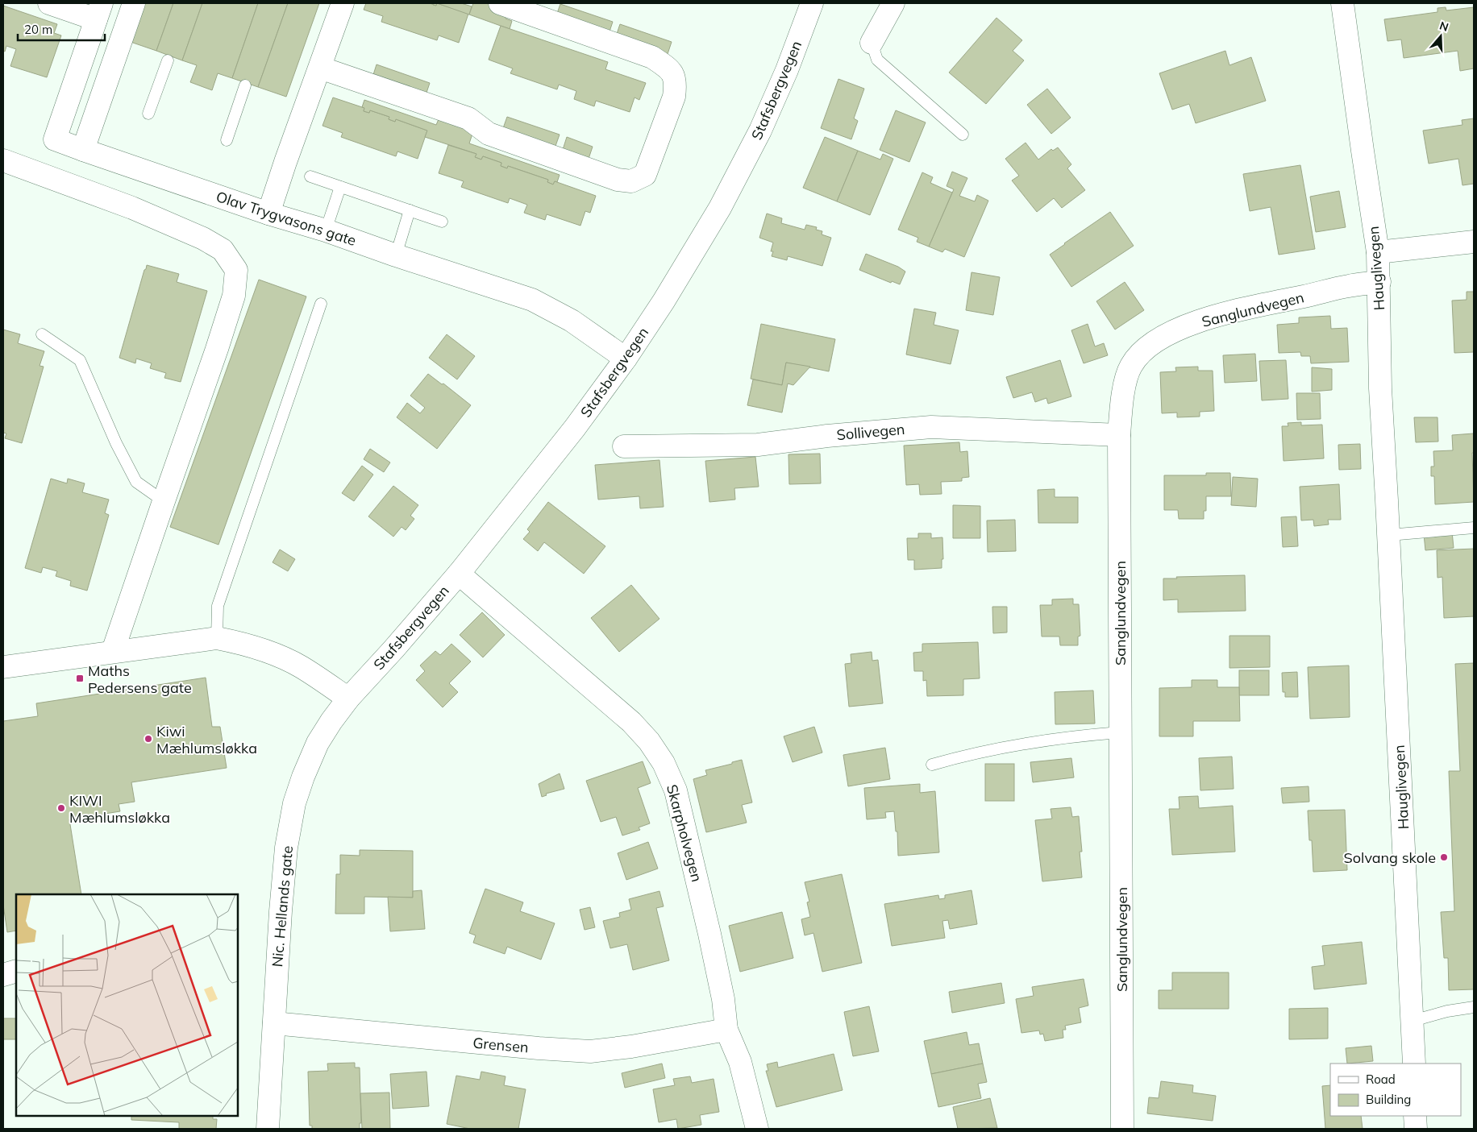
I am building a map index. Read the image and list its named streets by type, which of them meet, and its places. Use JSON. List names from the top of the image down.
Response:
{
  "streets": {
    "street": [
      "Stafsbergvegen",
      "Olav Trygvasons gate",
      "Hauglivegen",
      "Sanglundvegen",
      "Sollivegen",
      "Skarpholvegen",
      "Nic. Hellands gate",
      "Grensen"
    ]
  },
  "crossings": [
    ["Stafsbergvegen", "Olav Trygvasons gate"],
    ["Stafsbergvegen", "Skarpholvegen"],
    ["Stafsbergvegen", "Nic. Hellands gate"],
    ["Hauglivegen", "Sanglundvegen"],
    ["Sanglundvegen", "Sollivegen"],
    ["Skarpholvegen", "Grensen"],
    ["Nic. Hellands gate", "Grensen"]
  ],
  "places": {
    "transit": ["Maths Pedersens gate"],
    "other": ["Kiwi Mæhlumsløkka", "KIWI Mæhlumsløkka", "Solvang skole"]
  },
  "legend": ["Road", "Building"],
  "scale_bar": "20 m",
  "north": "top"
}
